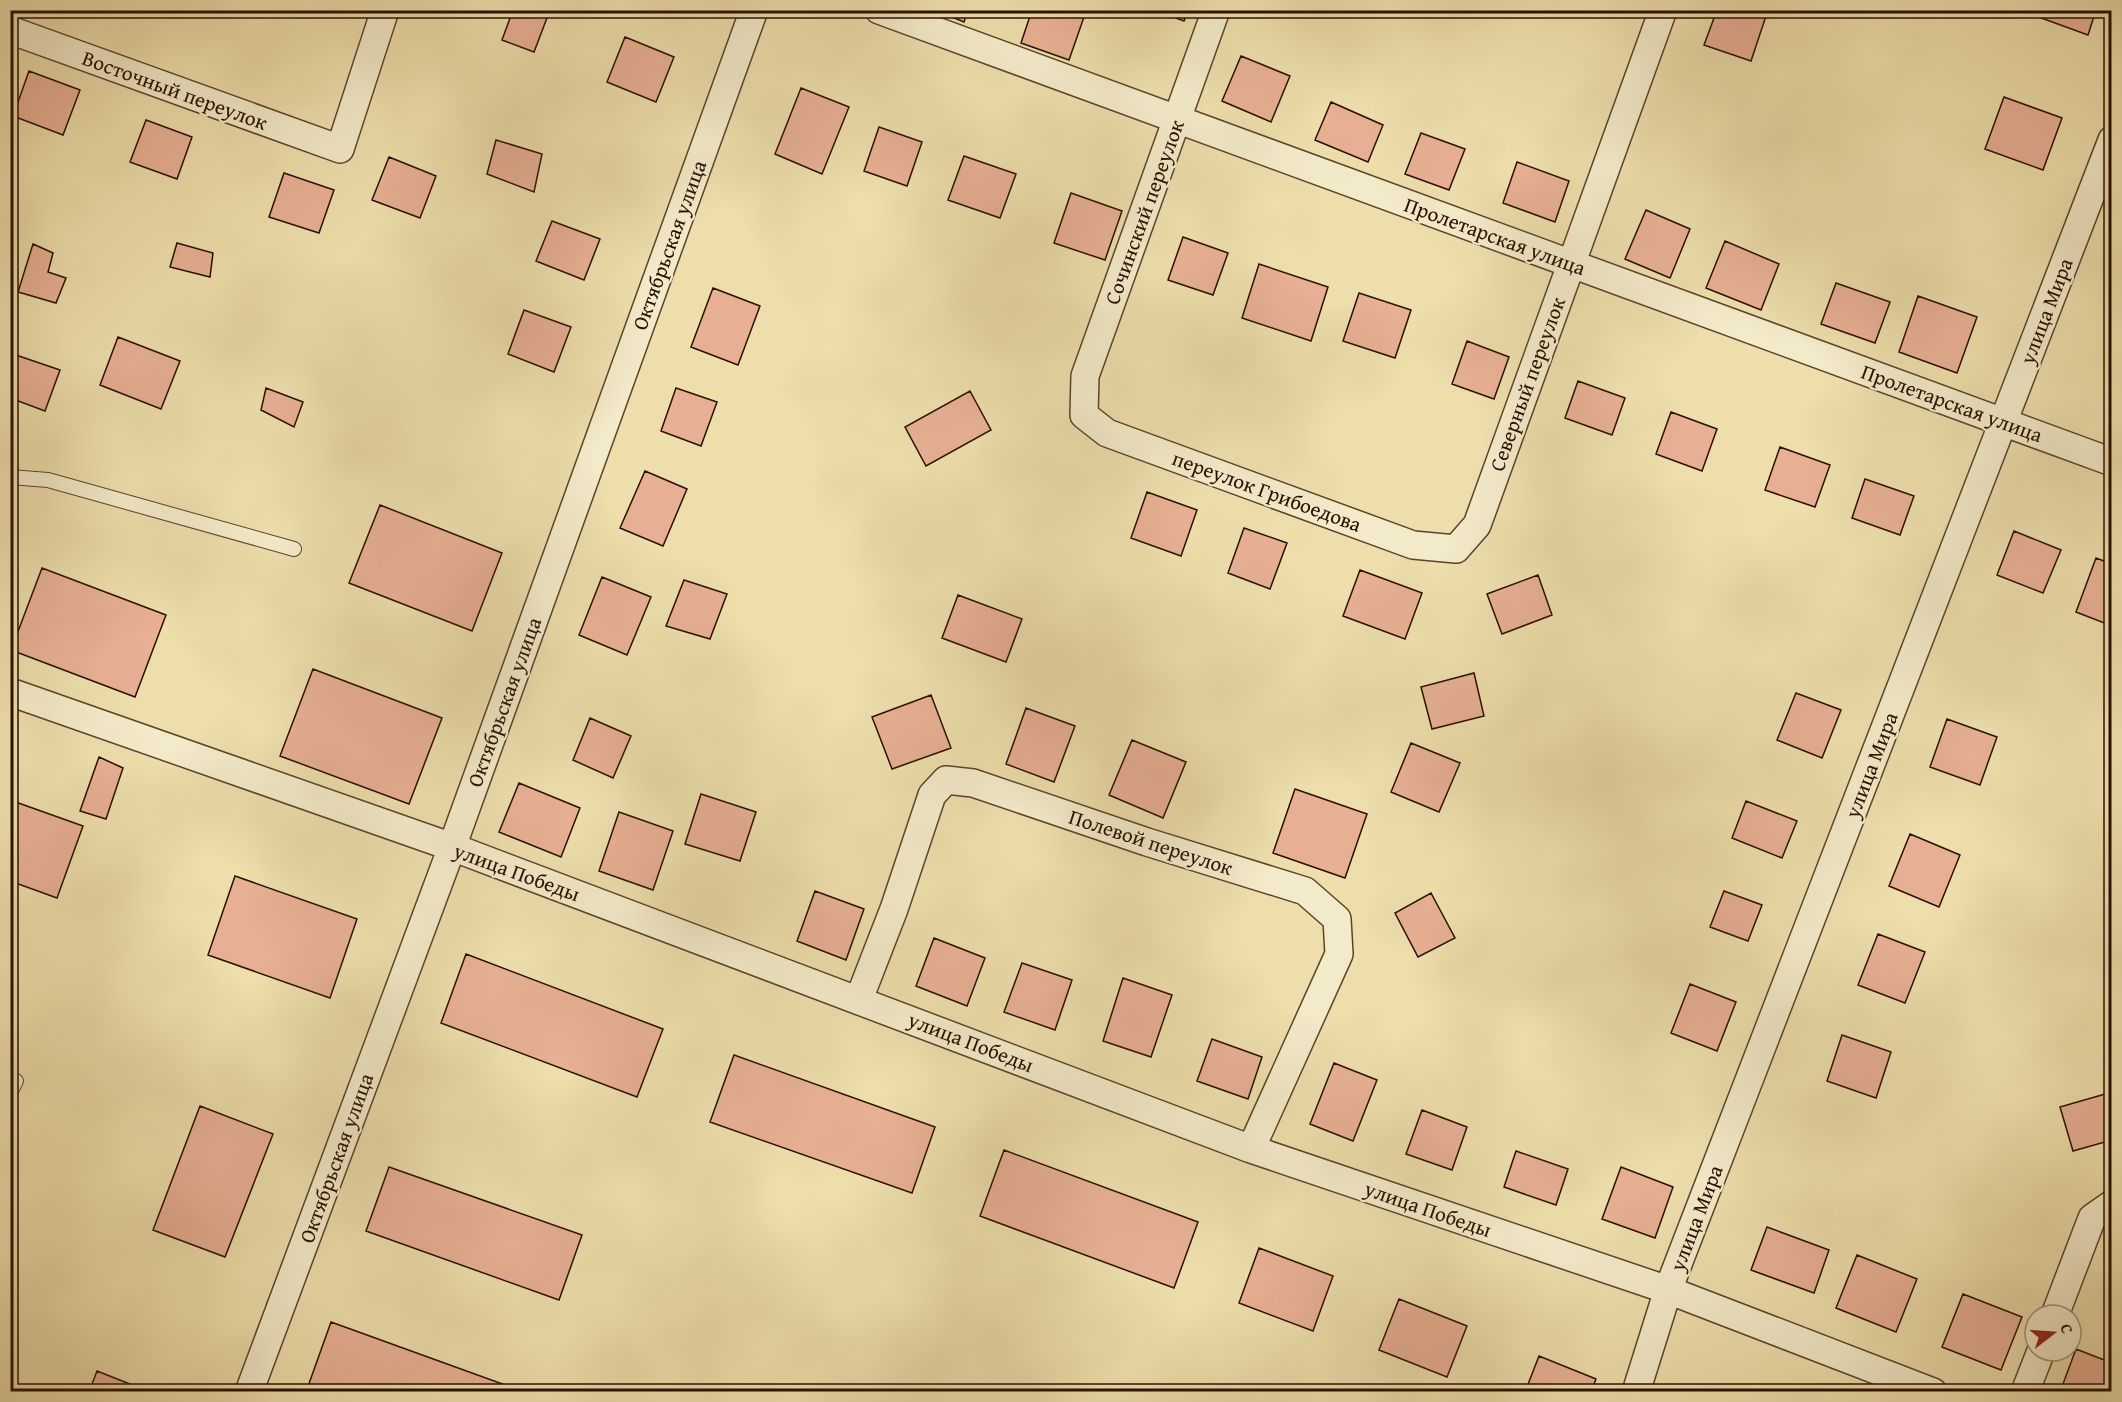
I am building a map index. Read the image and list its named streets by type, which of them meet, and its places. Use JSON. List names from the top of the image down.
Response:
{
  "streets": {
    "street": [
      "Восточный переулок",
      "Сочинский переулок",
      "Пролетарская улица",
      "Октябрьская улица",
      "улица Мира",
      "Северный переулок",
      "переулок Грибоедова",
      "Полевой переулок",
      "улица Победы"
    ]
  },
  "crossings": [
    ["Сочинский переулок", "Пролетарская улица"],
    ["Сочинский переулок", "переулок Грибоедова"],
    ["Пролетарская улица", "улица Мира"],
    ["Пролетарская улица", "Северный переулок"],
    ["Октябрьская улица", "улица Победы"],
    ["улица Мира", "улица Победы"],
    ["Северный переулок", "переулок Грибоедова"],
    ["Полевой переулок", "улица Победы"]
  ],
  "north": "right"
}
